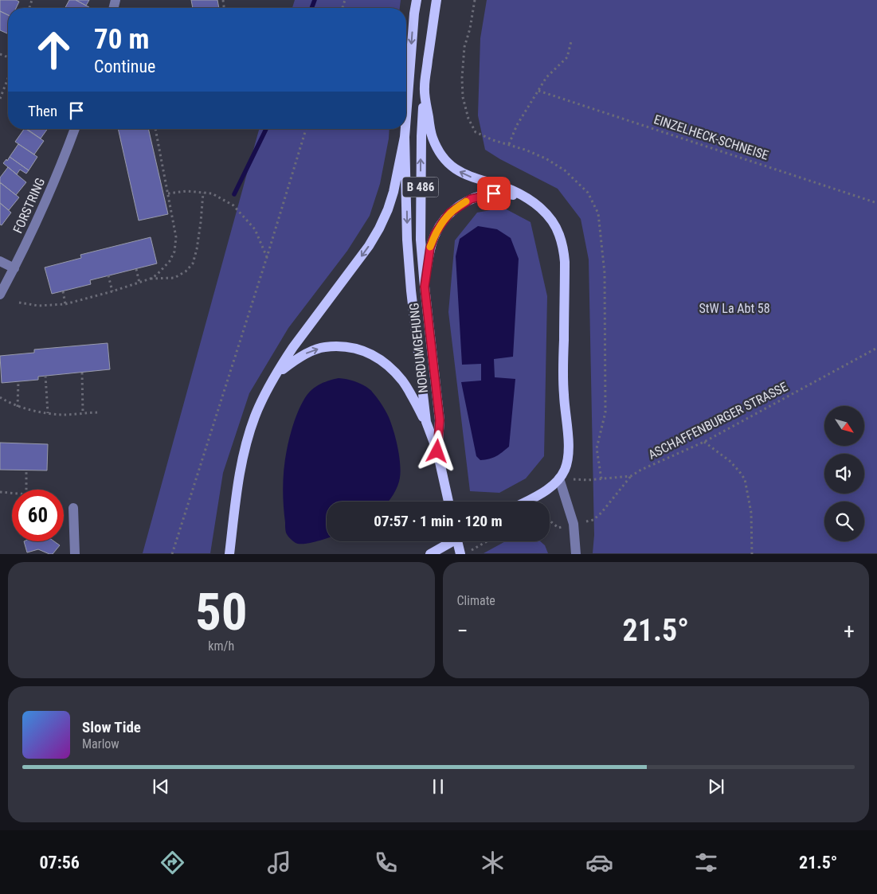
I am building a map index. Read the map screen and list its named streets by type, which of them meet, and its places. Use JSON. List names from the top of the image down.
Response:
{
  "streets": {
    "main road": ["B 486", "NORDUMGEHUNG"],
    "street": ["FORSTRING"],
    "path": ["EINZELHECK-SCHNEISE", "ASCHAFFENBURGER STRASSE"]
  },
  "crossings": [
    ["B 486", "NORDUMGEHUNG"]
  ],
  "parks": ["StW La Abt 58"],
  "north": "bottom right",
  "page": {
    "turn": ["70 m", "Continue"],
    "then": "Then",
    "limit": "60",
    "trip": "07:57 · 1 min · 120 m",
    "tile": [
      ["50", "km/h"],
      "Climate"
    ],
    "heat": ["−", "21.5°", "+"],
    "song": ["Slow Tide", "Marlow"],
    "tabs": ["07:56", "21.5°"]
  }
}
